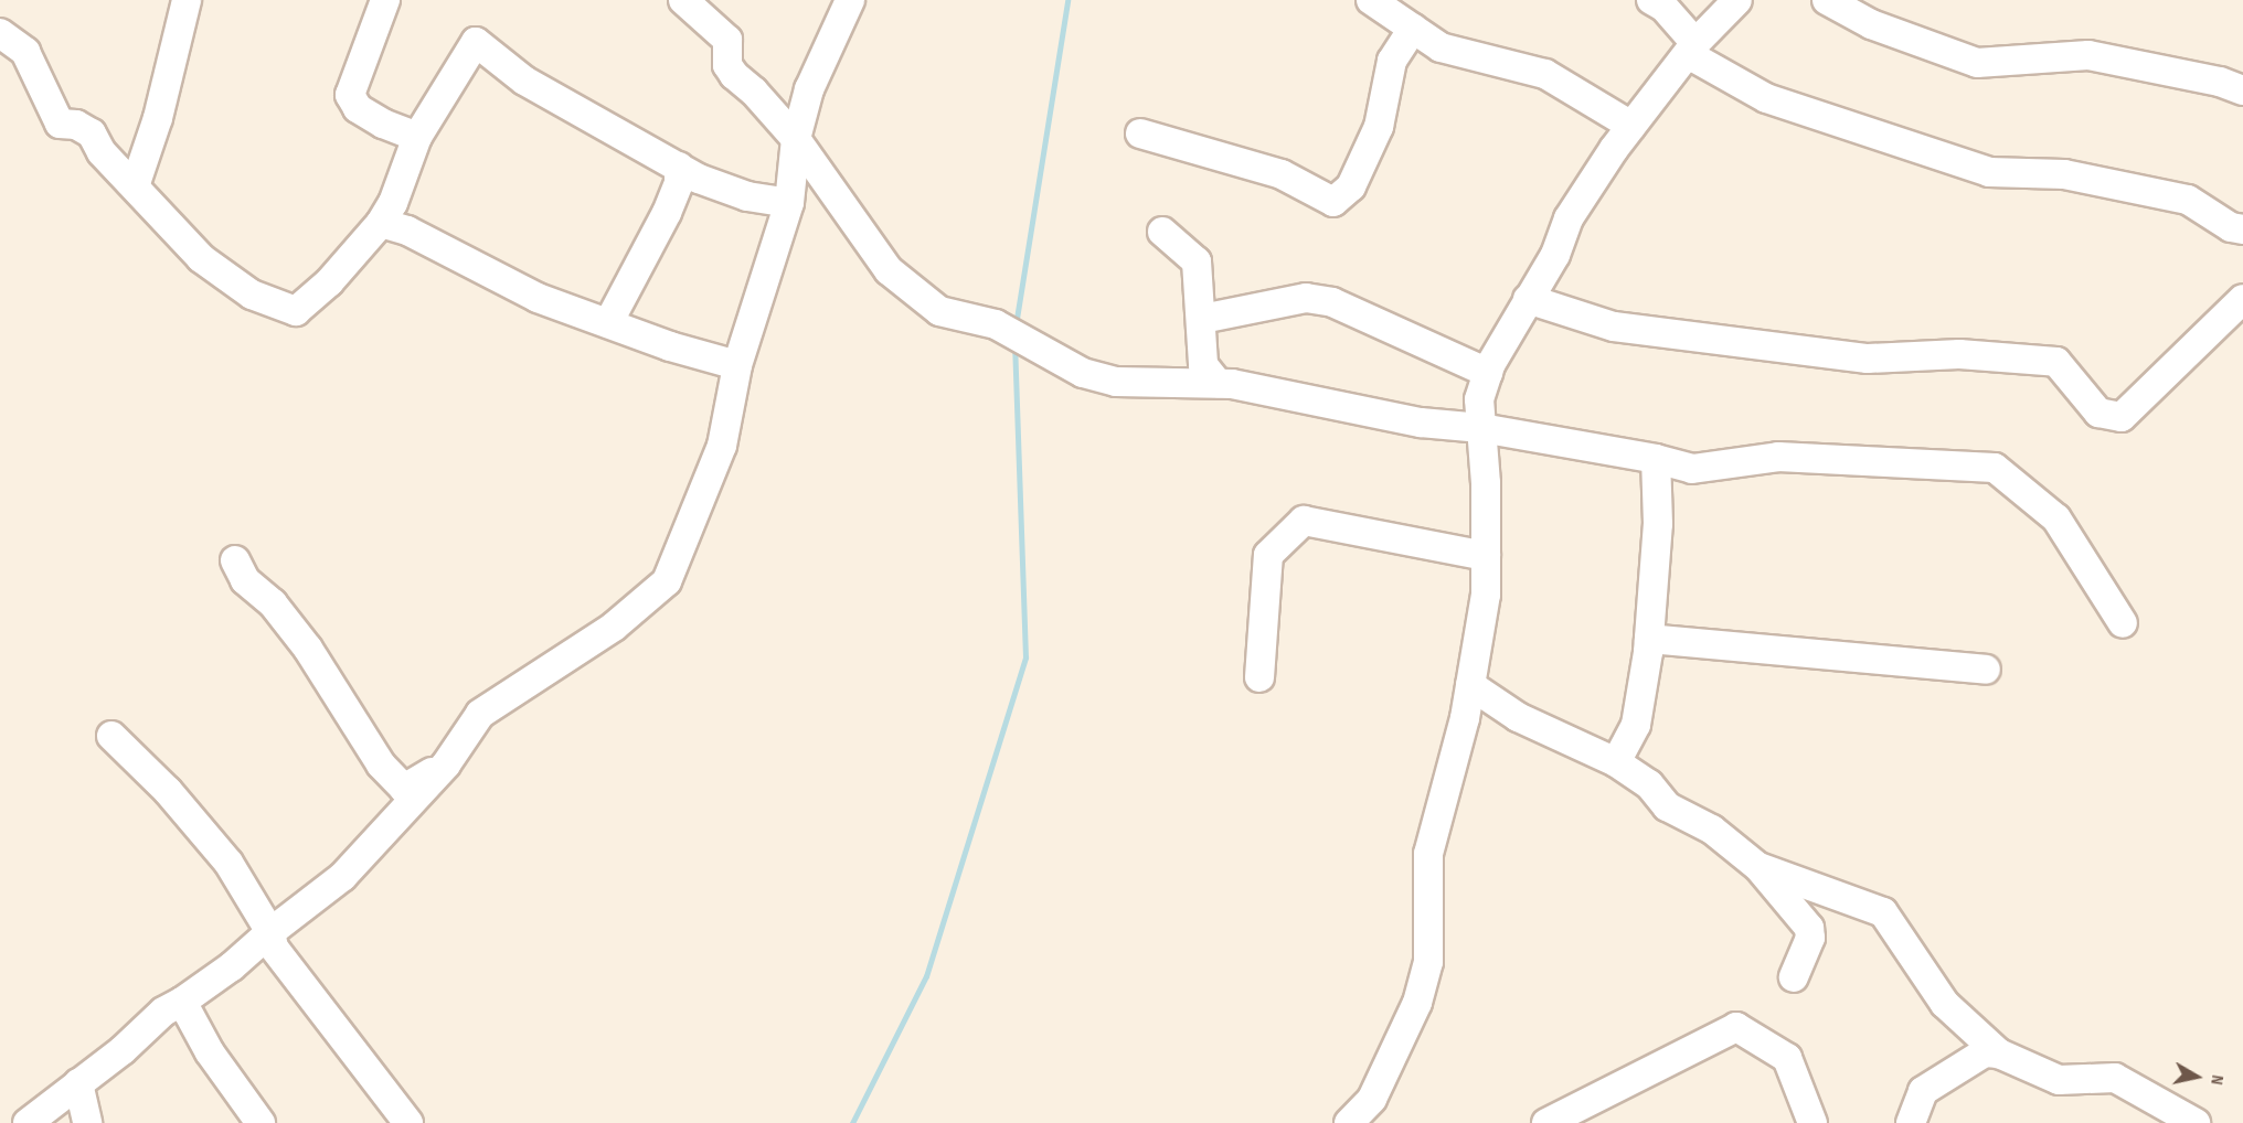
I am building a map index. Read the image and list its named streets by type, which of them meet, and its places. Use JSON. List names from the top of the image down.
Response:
{
  "north": "right"
}
